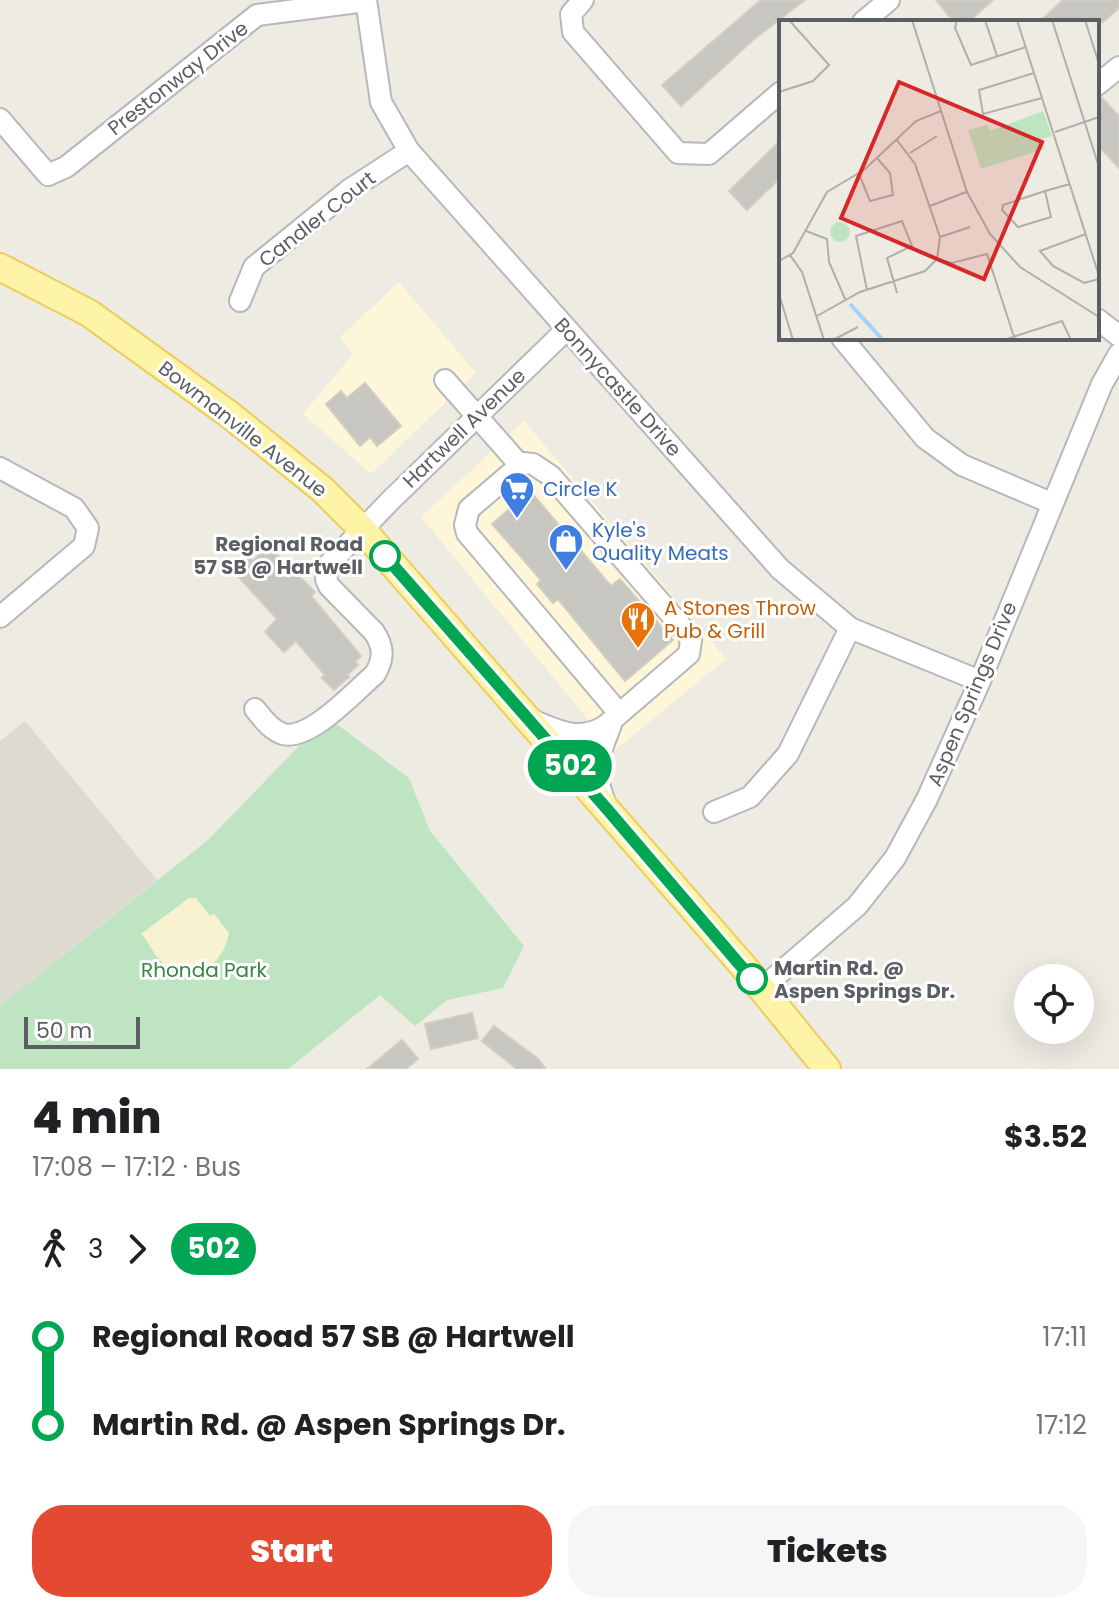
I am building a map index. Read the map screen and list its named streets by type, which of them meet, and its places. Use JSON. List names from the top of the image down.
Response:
{
  "streets": {
    "main road": ["Bowmanville Avenue"],
    "street": [
      "Prestonway Drive",
      "Candler Court",
      "Bonnycastle Drive",
      "Hartwell Avenue",
      "Aspen Springs Drive"
    ]
  },
  "crossings": [
    ["Prestonway Drive", "Bonnycastle Drive"],
    ["Candler Court", "Bonnycastle Drive"],
    ["Bonnycastle Drive", "Hartwell Avenue"],
    ["Bonnycastle Drive", "Aspen Springs Drive"],
    ["Hartwell Avenue", "Bowmanville Avenue"],
    ["Bowmanville Avenue", "Aspen Springs Drive"]
  ],
  "parks": ["Rhonda Park"],
  "places": {
    "supermarket": ["Circle K"],
    "other": ["Regional Road 57 SB @ Hartwell", "Martin Rd. @ Aspen Springs Dr."],
    "shop": ["Kyle's Quality Meats"],
    "restaurant": ["A Stones Throw Pub & Grill"]
  },
  "lines": ["bus line 502"],
  "scale_bar": "50 m",
  "page": {
    "on_map": "502",
    "scale": "50 m",
    "heading": ["4 min", "17:08 – 17:12 · Bus", "$3.52"],
    "legs": ["3", "502"],
    "list": [
      {
        "name": "Regional Road 57 SB @ Hartwell",
        "value": "17:11"
      },
      {
        "name": "Martin Rd. @ Aspen Springs Dr.",
        "value": "17:12"
      }
    ],
    "buttons": ["Start", "Tickets"]
  }
}
